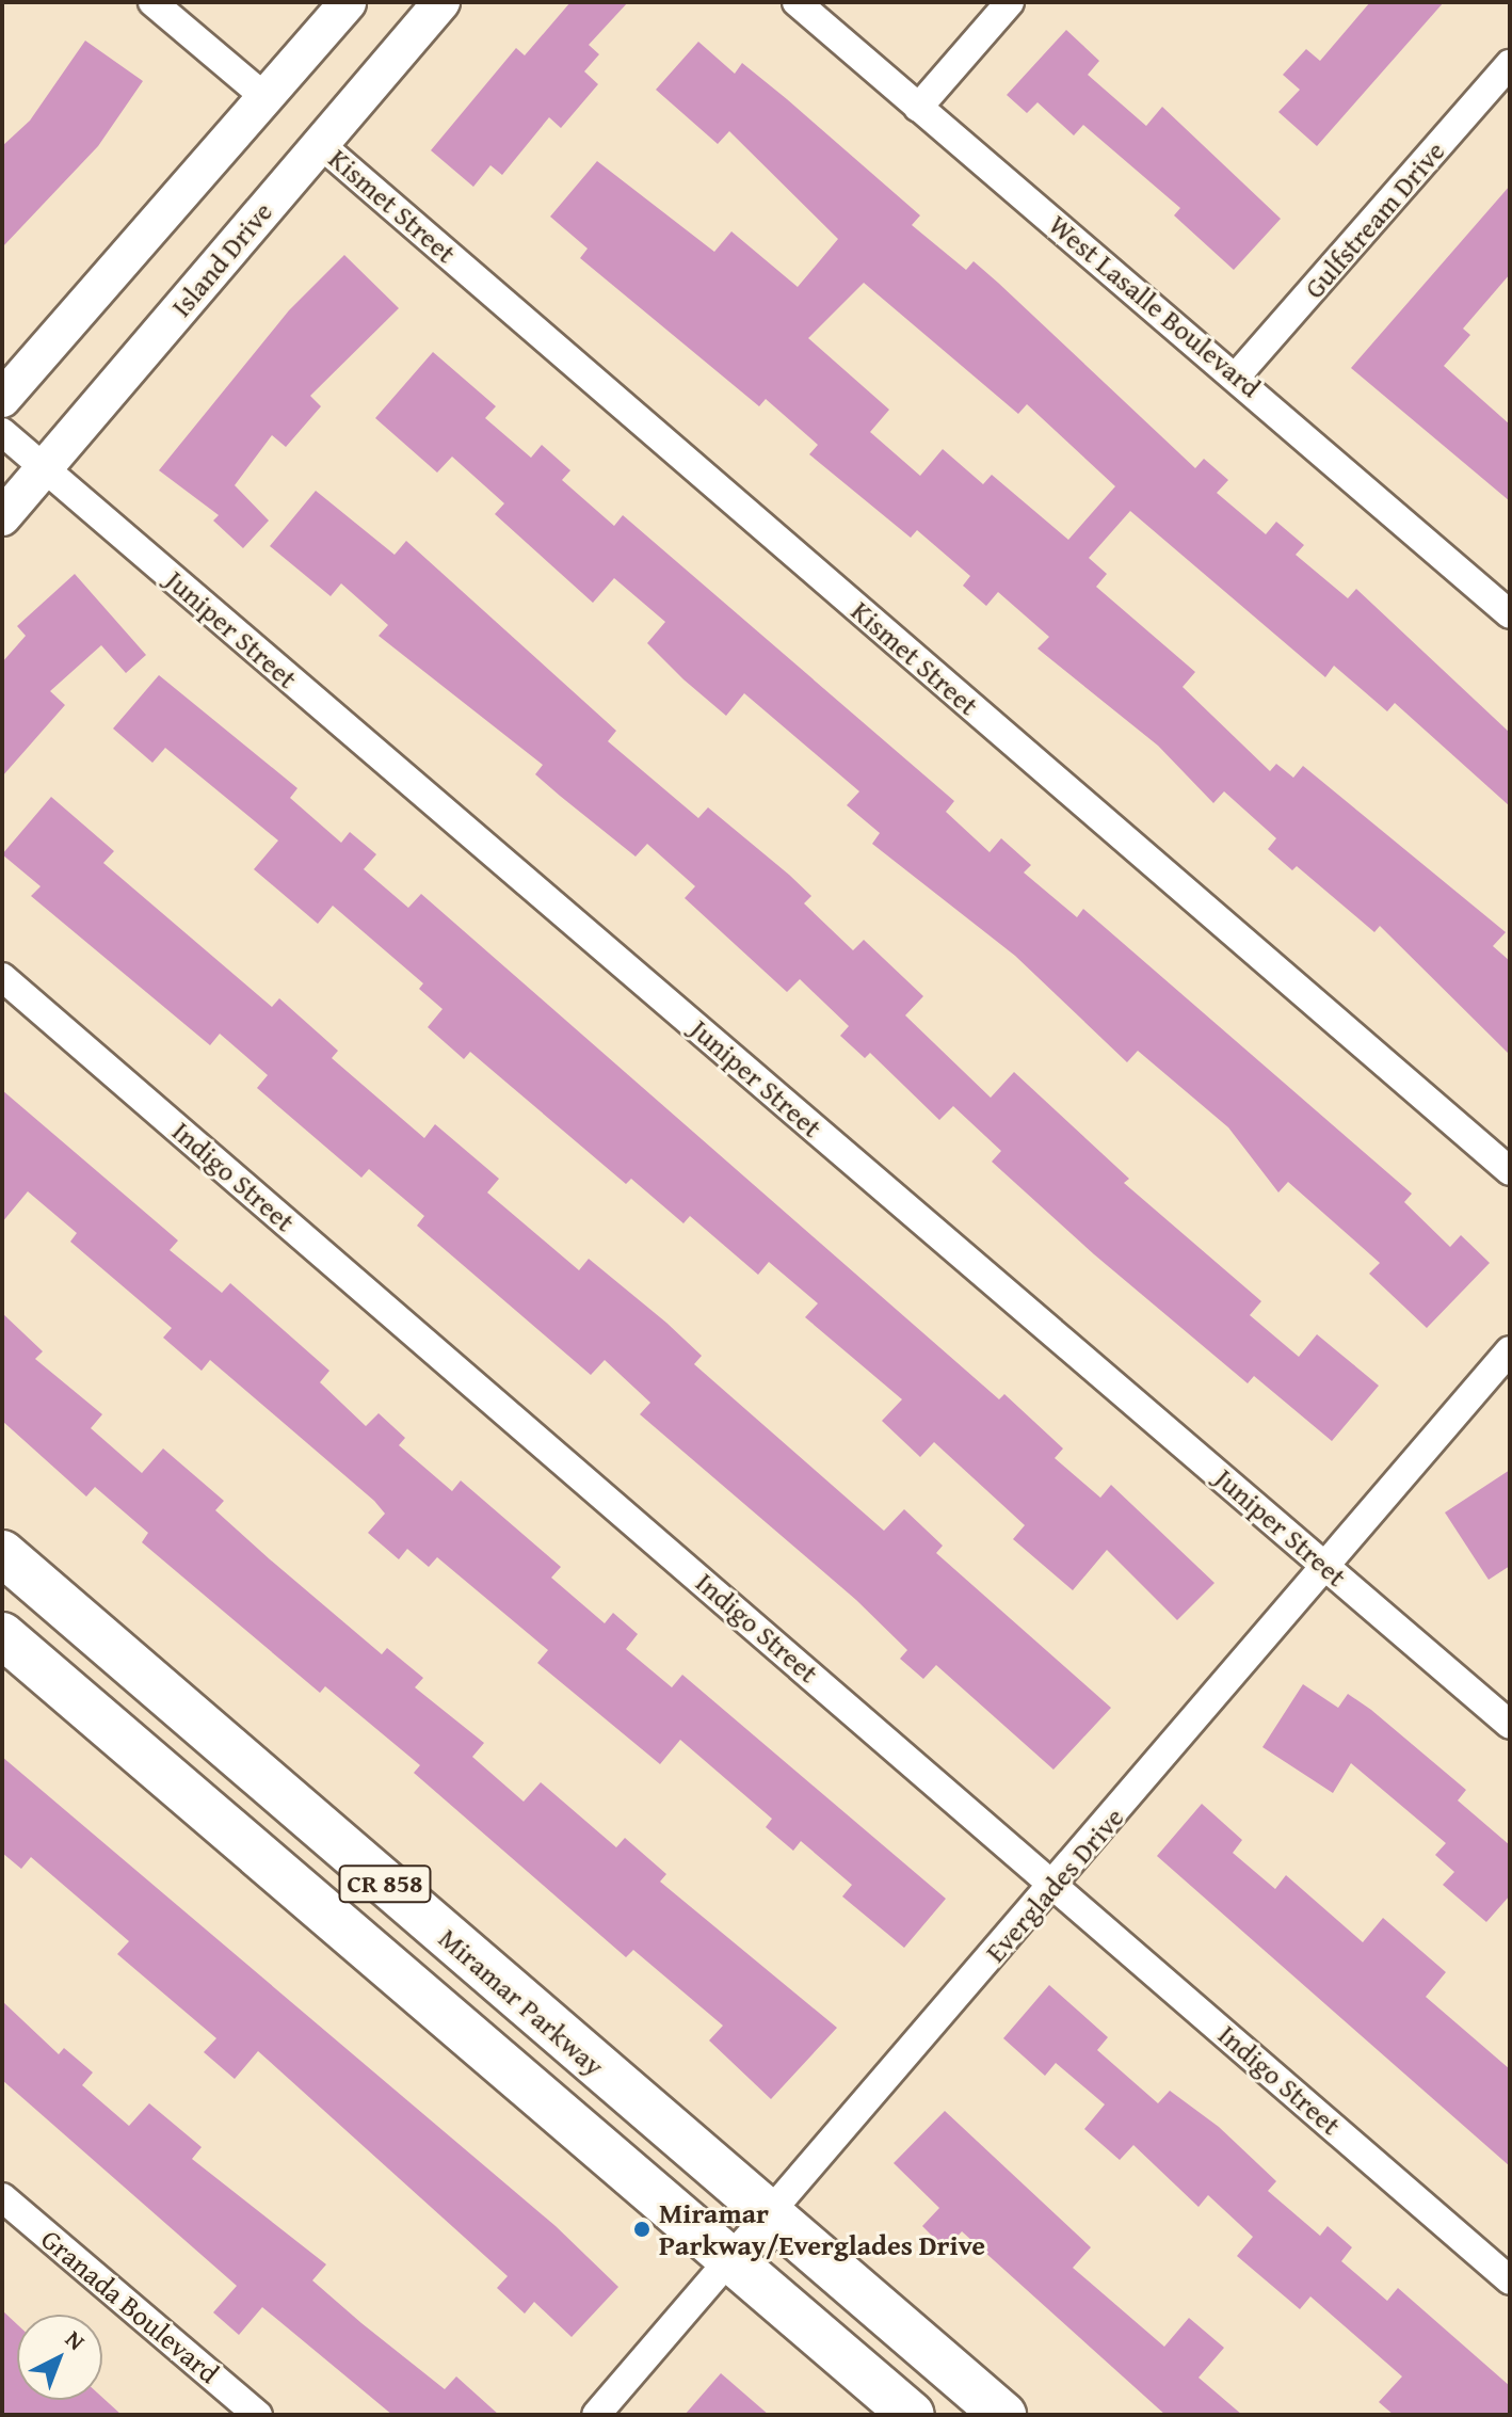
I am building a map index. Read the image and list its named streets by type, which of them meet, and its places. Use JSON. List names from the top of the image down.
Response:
{
  "streets": {
    "main road": ["CR 858", "Miramar Parkway"],
    "street": [
      "Kismet Street",
      "Gulfstream Drive",
      "Island Drive",
      "West Lasalle Boulevard",
      "Juniper Street",
      "Indigo Street",
      "Everglades Drive",
      "Granada Boulevard"
    ]
  },
  "crossings": [
    ["Kismet Street", "Island Drive"],
    ["Gulfstream Drive", "West Lasalle Boulevard"],
    ["Island Drive", "Juniper Street"],
    ["Juniper Street", "Everglades Drive"],
    ["Indigo Street", "Everglades Drive"],
    ["CR 858", "Everglades Drive"],
    ["Everglades Drive", "Miramar Parkway"]
  ],
  "places": ["Miramar Parkway/Everglades Drive"],
  "north": "top right"
}
